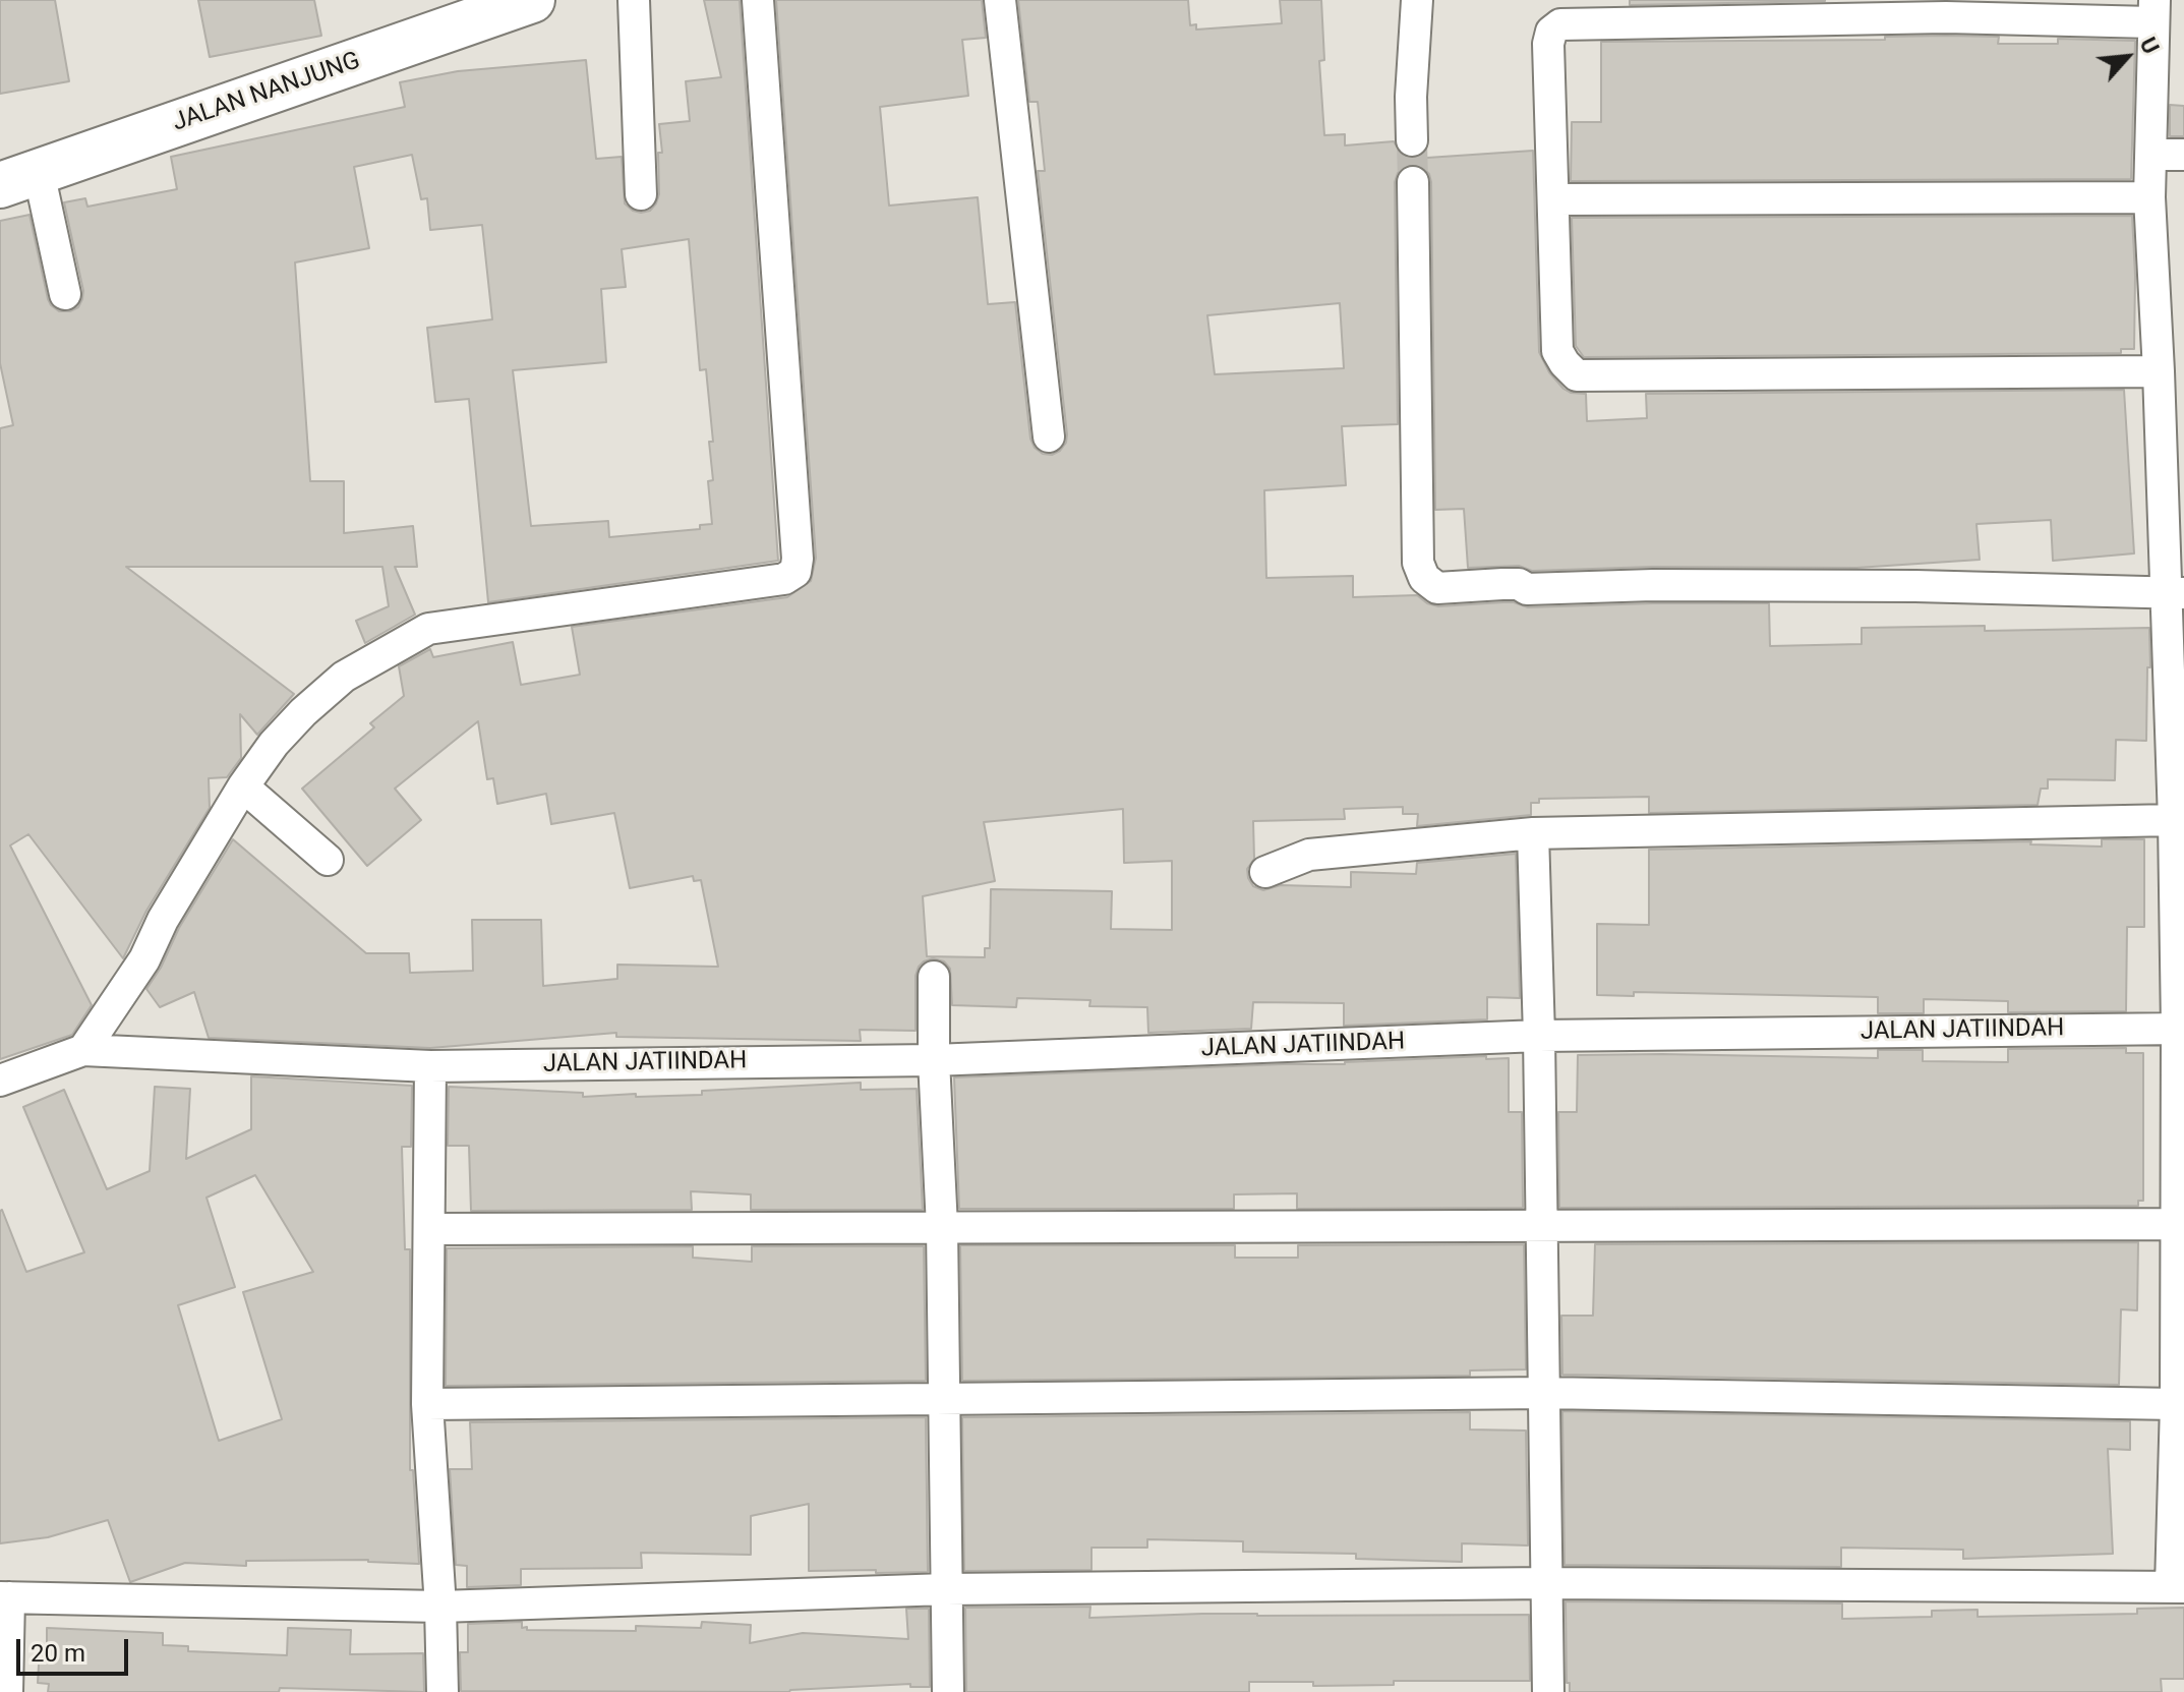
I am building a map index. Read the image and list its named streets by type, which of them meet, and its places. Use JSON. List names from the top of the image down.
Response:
{
  "streets": {
    "main road": ["JALAN NANJUNG"],
    "street": ["JALAN JATIINDAH"]
  },
  "scale_bar": "20 m",
  "north": "top right"
}
